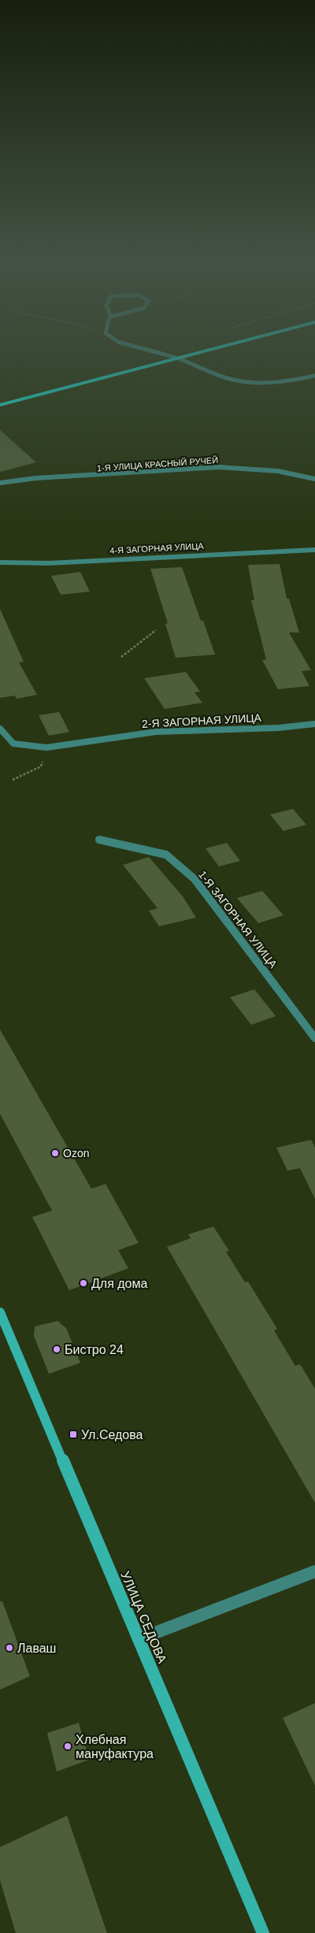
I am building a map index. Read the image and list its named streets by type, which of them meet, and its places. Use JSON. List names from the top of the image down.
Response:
{
  "streets": {
    "street": [
      "1-Я УЛИЦА КРАСНЫЙ РУЧЕЙ",
      "4-Я ЗАГОРНАЯ УЛИЦА",
      "2-Я ЗАГОРНАЯ УЛИЦА",
      "1-Я ЗАГОРНАЯ УЛИЦА",
      "УЛИЦА СЕДОВА"
    ]
  },
  "places": {
    "other": [
      "Ozon",
      "Для дома",
      "Бистро 24",
      "Лаваш",
      "Хлебная мануфактура"
    ],
    "transit": ["Ул.Седова"]
  }
}
